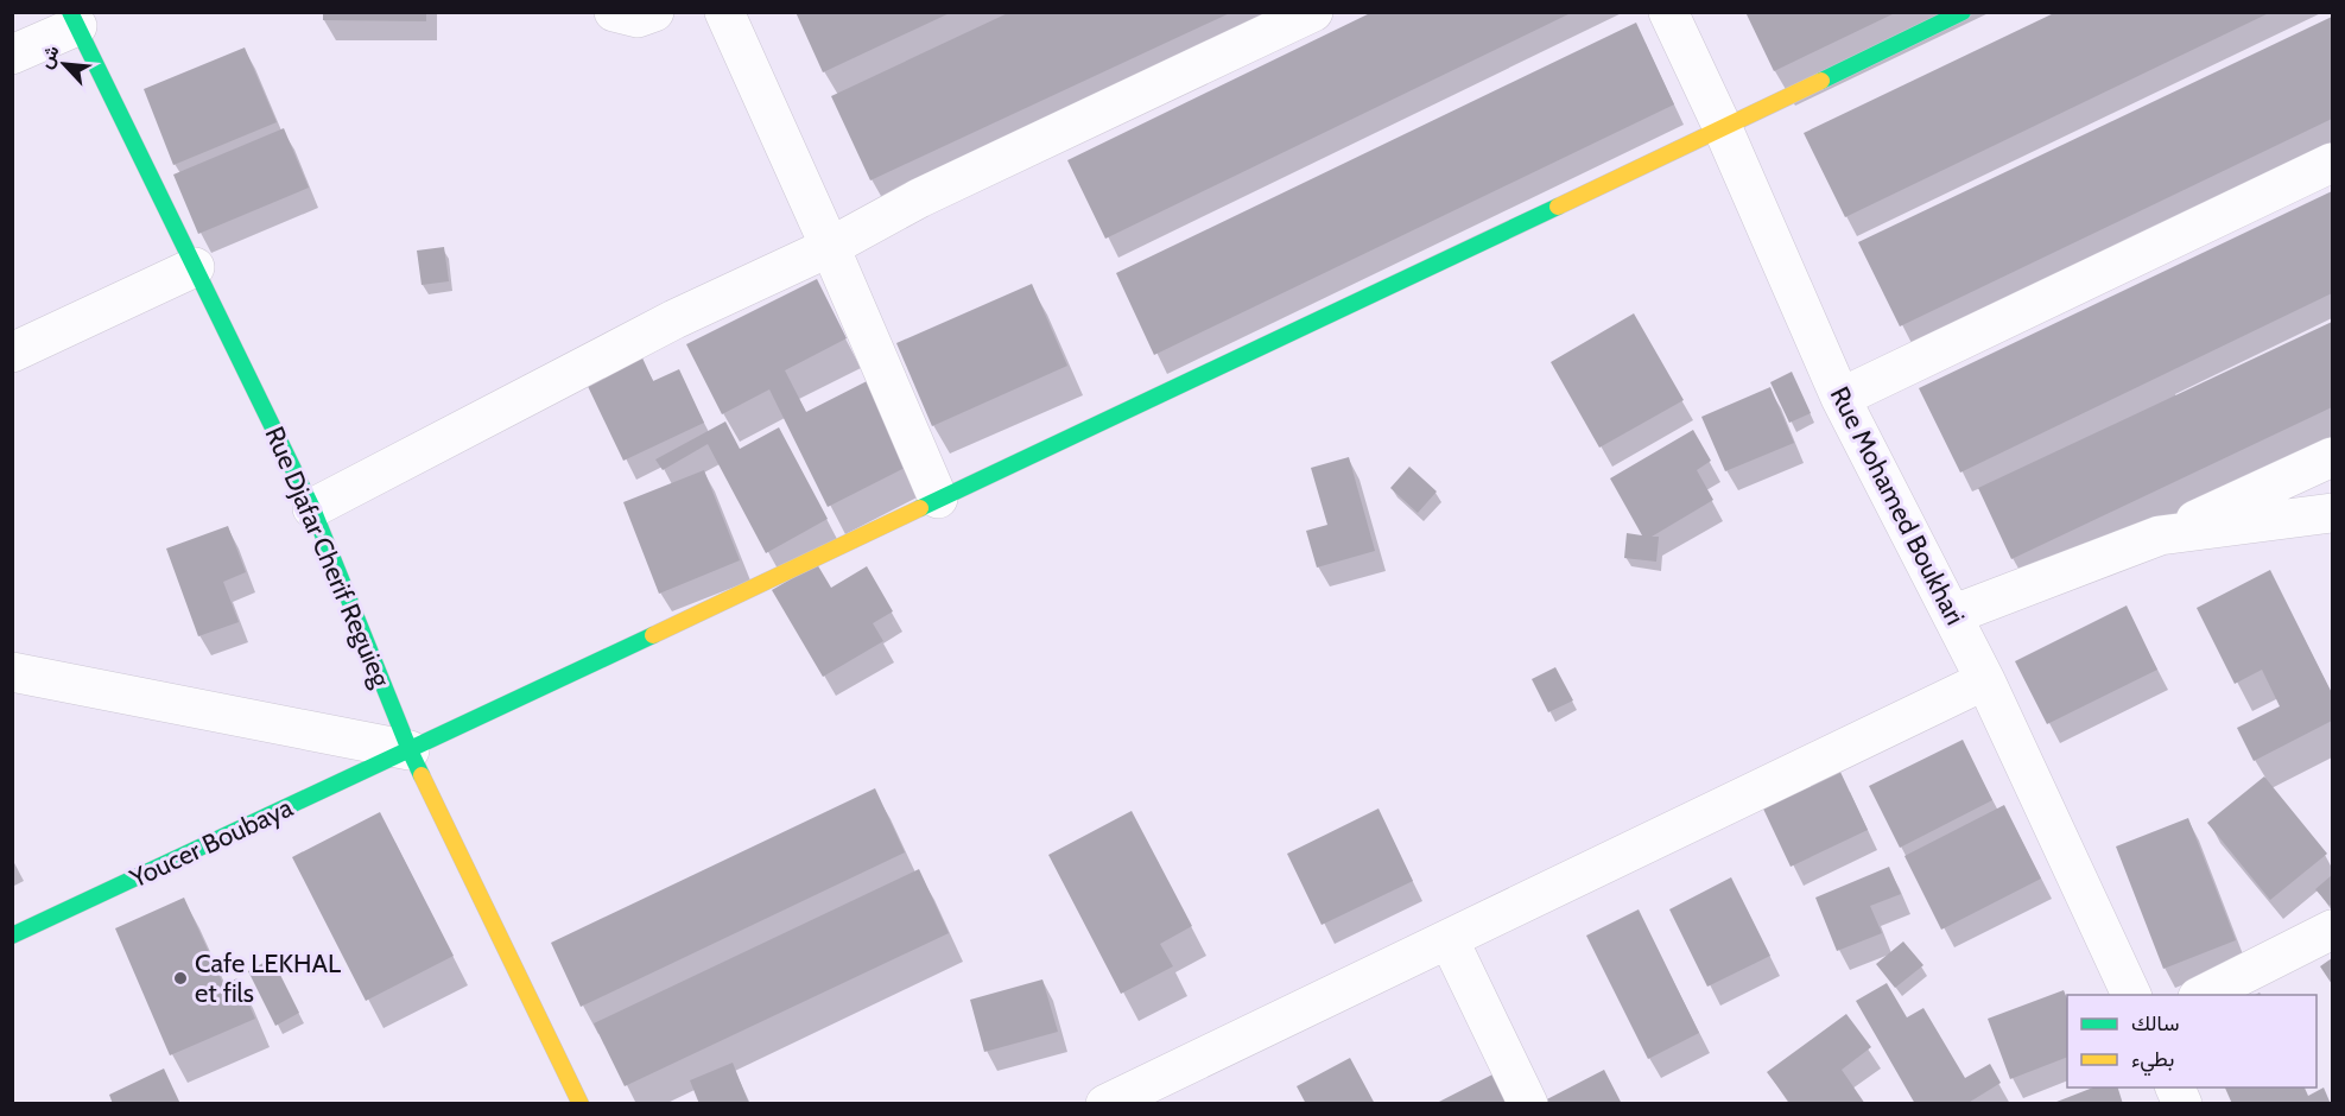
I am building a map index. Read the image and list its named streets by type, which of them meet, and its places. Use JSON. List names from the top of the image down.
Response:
{
  "streets": {
    "street": ["Rue Mohamed Boukhari", "Rue Djafar Cherif Reguieg", "Youcer Boubaya"]
  },
  "crossings": [
    ["Rue Mohamed Boukhari", "Youcer Boubaya"],
    ["Rue Djafar Cherif Reguieg", "Youcer Boubaya"]
  ],
  "places": ["Cafe LEKHAL et fils"],
  "legend": ["سالك", "بطيء"],
  "north": "top left"
}
